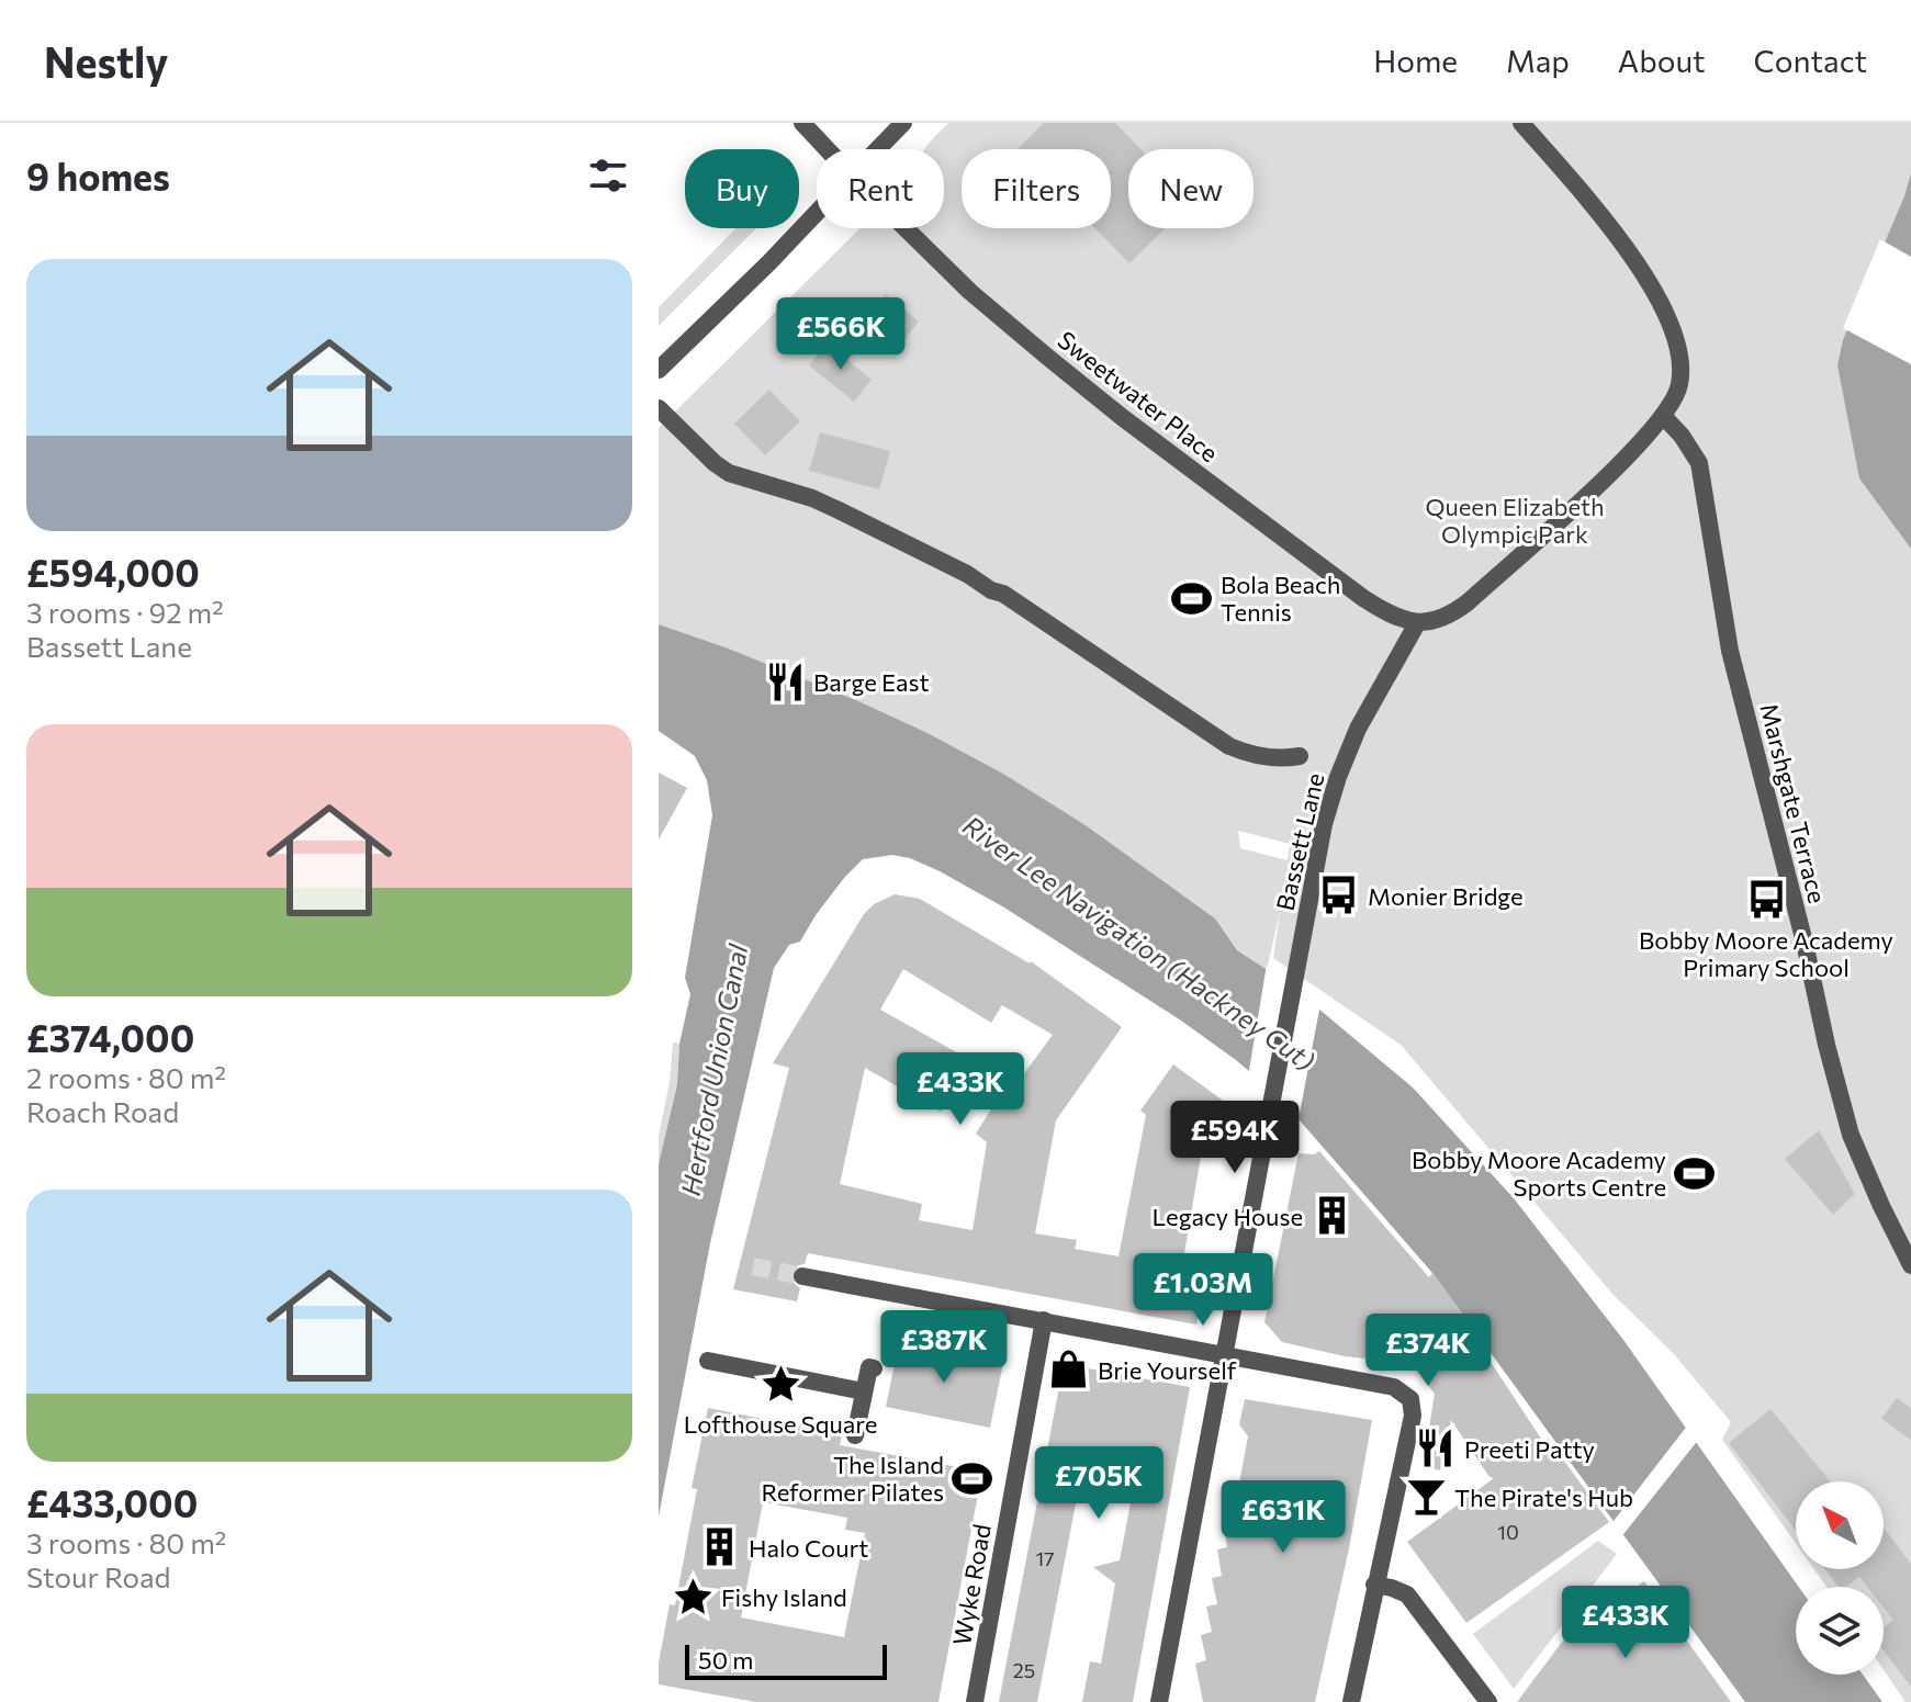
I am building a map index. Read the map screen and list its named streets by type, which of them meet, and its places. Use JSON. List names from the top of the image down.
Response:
{
  "streets": {
    "street": [
      "Sweetwater Place",
      "Marshgate Terrace",
      "Bassett Lane",
      "Wyke Road"
    ]
  },
  "crossings": [
    ["Sweetwater Place", "Bassett Lane"]
  ],
  "water": ["River Lee Navigation (Hackney Cut)", "Hertford Union Canal"],
  "parks": ["Queen Elizabeth Olympic Park"],
  "places": {
    "sports": ["Bola Beach Tennis", "Bobby Moore Academy Sports Centre", "The Island Reformer Pilates"],
    "restaurant": ["Barge East", "Preeti Patty"],
    "bus stop": ["Monier Bridge", "Bobby Moore Academy Primary School"],
    "building": ["Legacy House", "Halo Court"],
    "shop": ["Brie Yourself"],
    "place": ["Lofthouse Square", "Fishy Island"],
    "bar": ["The Pirate's Hub"]
  },
  "house_numbers": ["10", "17", "25"],
  "scale_bar": "50 m",
  "north": "top left",
  "page": {
    "header": "Nestly",
    "nav": [
      "Home",
      "Map",
      "About",
      "Contact"
    ],
    "heading": "9 homes",
    "chip": [
      "Buy",
      "Rent",
      "Filters",
      "New"
    ],
    "list": [
      {
        "name": "£594,000",
        "note": "3 rooms · 92 m² · Bassett Lane"
      },
      {
        "name": "£374,000",
        "note": "2 rooms · 80 m² · Roach Road"
      },
      {
        "name": "£433,000",
        "note": "3 rooms · 80 m² · Stour Road"
      }
    ],
    "price": [
      "£566K",
      "£433K",
      "£594K",
      "£1.03M",
      "£387K",
      "£374K",
      "£705K",
      "£631K",
      "£433K"
    ],
    "scale": "50 m"
  }
}
